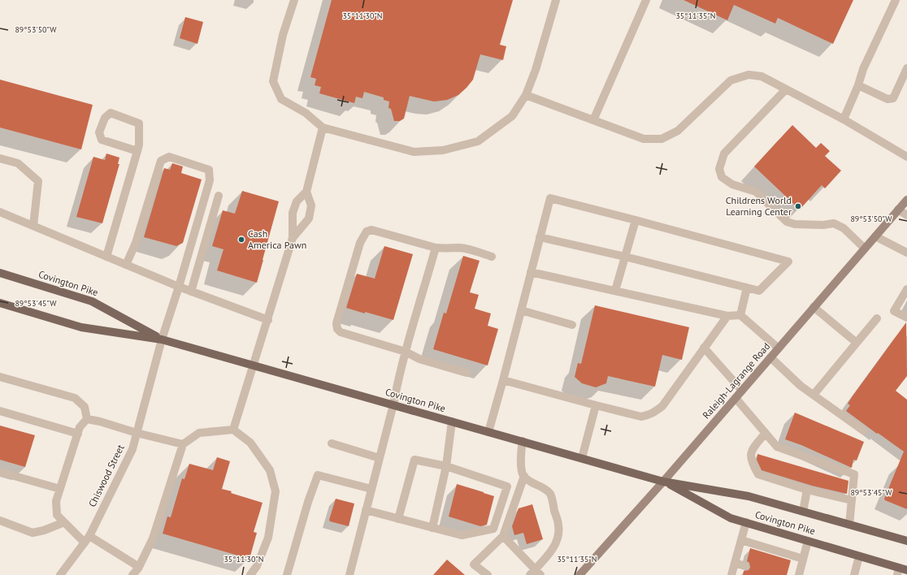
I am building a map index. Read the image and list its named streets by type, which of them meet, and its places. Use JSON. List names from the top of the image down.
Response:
{
  "streets": {
    "main road": ["Covington Pike", "Raleigh-Lagrange Road"],
    "street": ["Chiswood Street"]
  },
  "crossings": [
    ["Covington Pike", "Raleigh-Lagrange Road"],
    ["Covington Pike", "Chiswood Street"]
  ],
  "places": ["Childrens World Learning Center", "Cash America Pawn"],
  "coordinates": [
    "35°11'30\"N",
    "35°11'35\"N",
    "89°53'50\"W",
    "89°53'45\"W"
  ]
}
